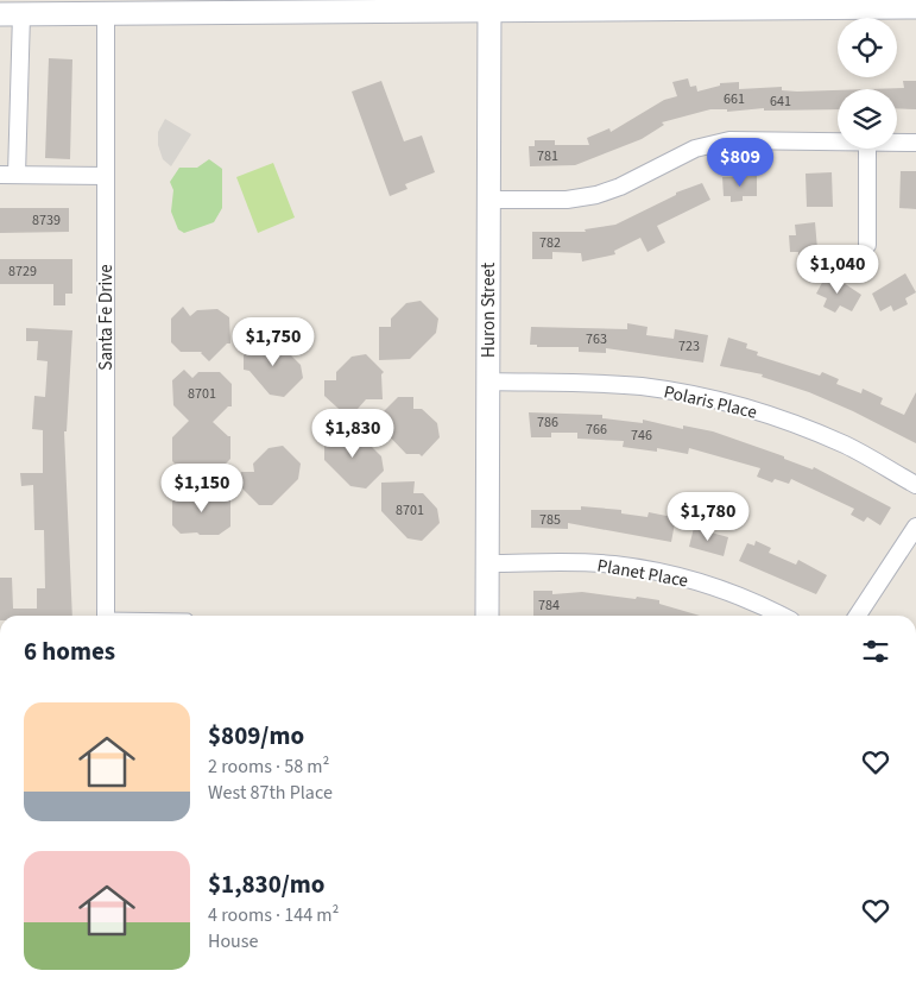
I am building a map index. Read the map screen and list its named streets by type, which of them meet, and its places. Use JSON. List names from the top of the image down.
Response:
{
  "streets": {
    "main road": ["Huron Street"],
    "street": ["Santa Fe Drive", "Polaris Place", "Planet Place"]
  },
  "crossings": [
    ["Huron Street", "Polaris Place"],
    ["Huron Street", "Planet Place"]
  ],
  "house_numbers": [
    "661",
    "641",
    "781",
    "8739",
    "782",
    "8729",
    "763",
    "723",
    "8701",
    "786",
    "766",
    "746",
    "8701",
    "785",
    "784"
  ],
  "page": {
    "price": [
      "$809",
      "$1,040",
      "$1,750",
      "$1,830",
      "$1,150",
      "$1,780"
    ],
    "heading": "6 homes",
    "list": [
      {
        "name": "$809/mo",
        "note": "2 rooms · 58 m² · West 87th Place"
      },
      {
        "name": "$1,830/mo",
        "note": "4 rooms · 144 m² · House"
      }
    ]
  }
}
